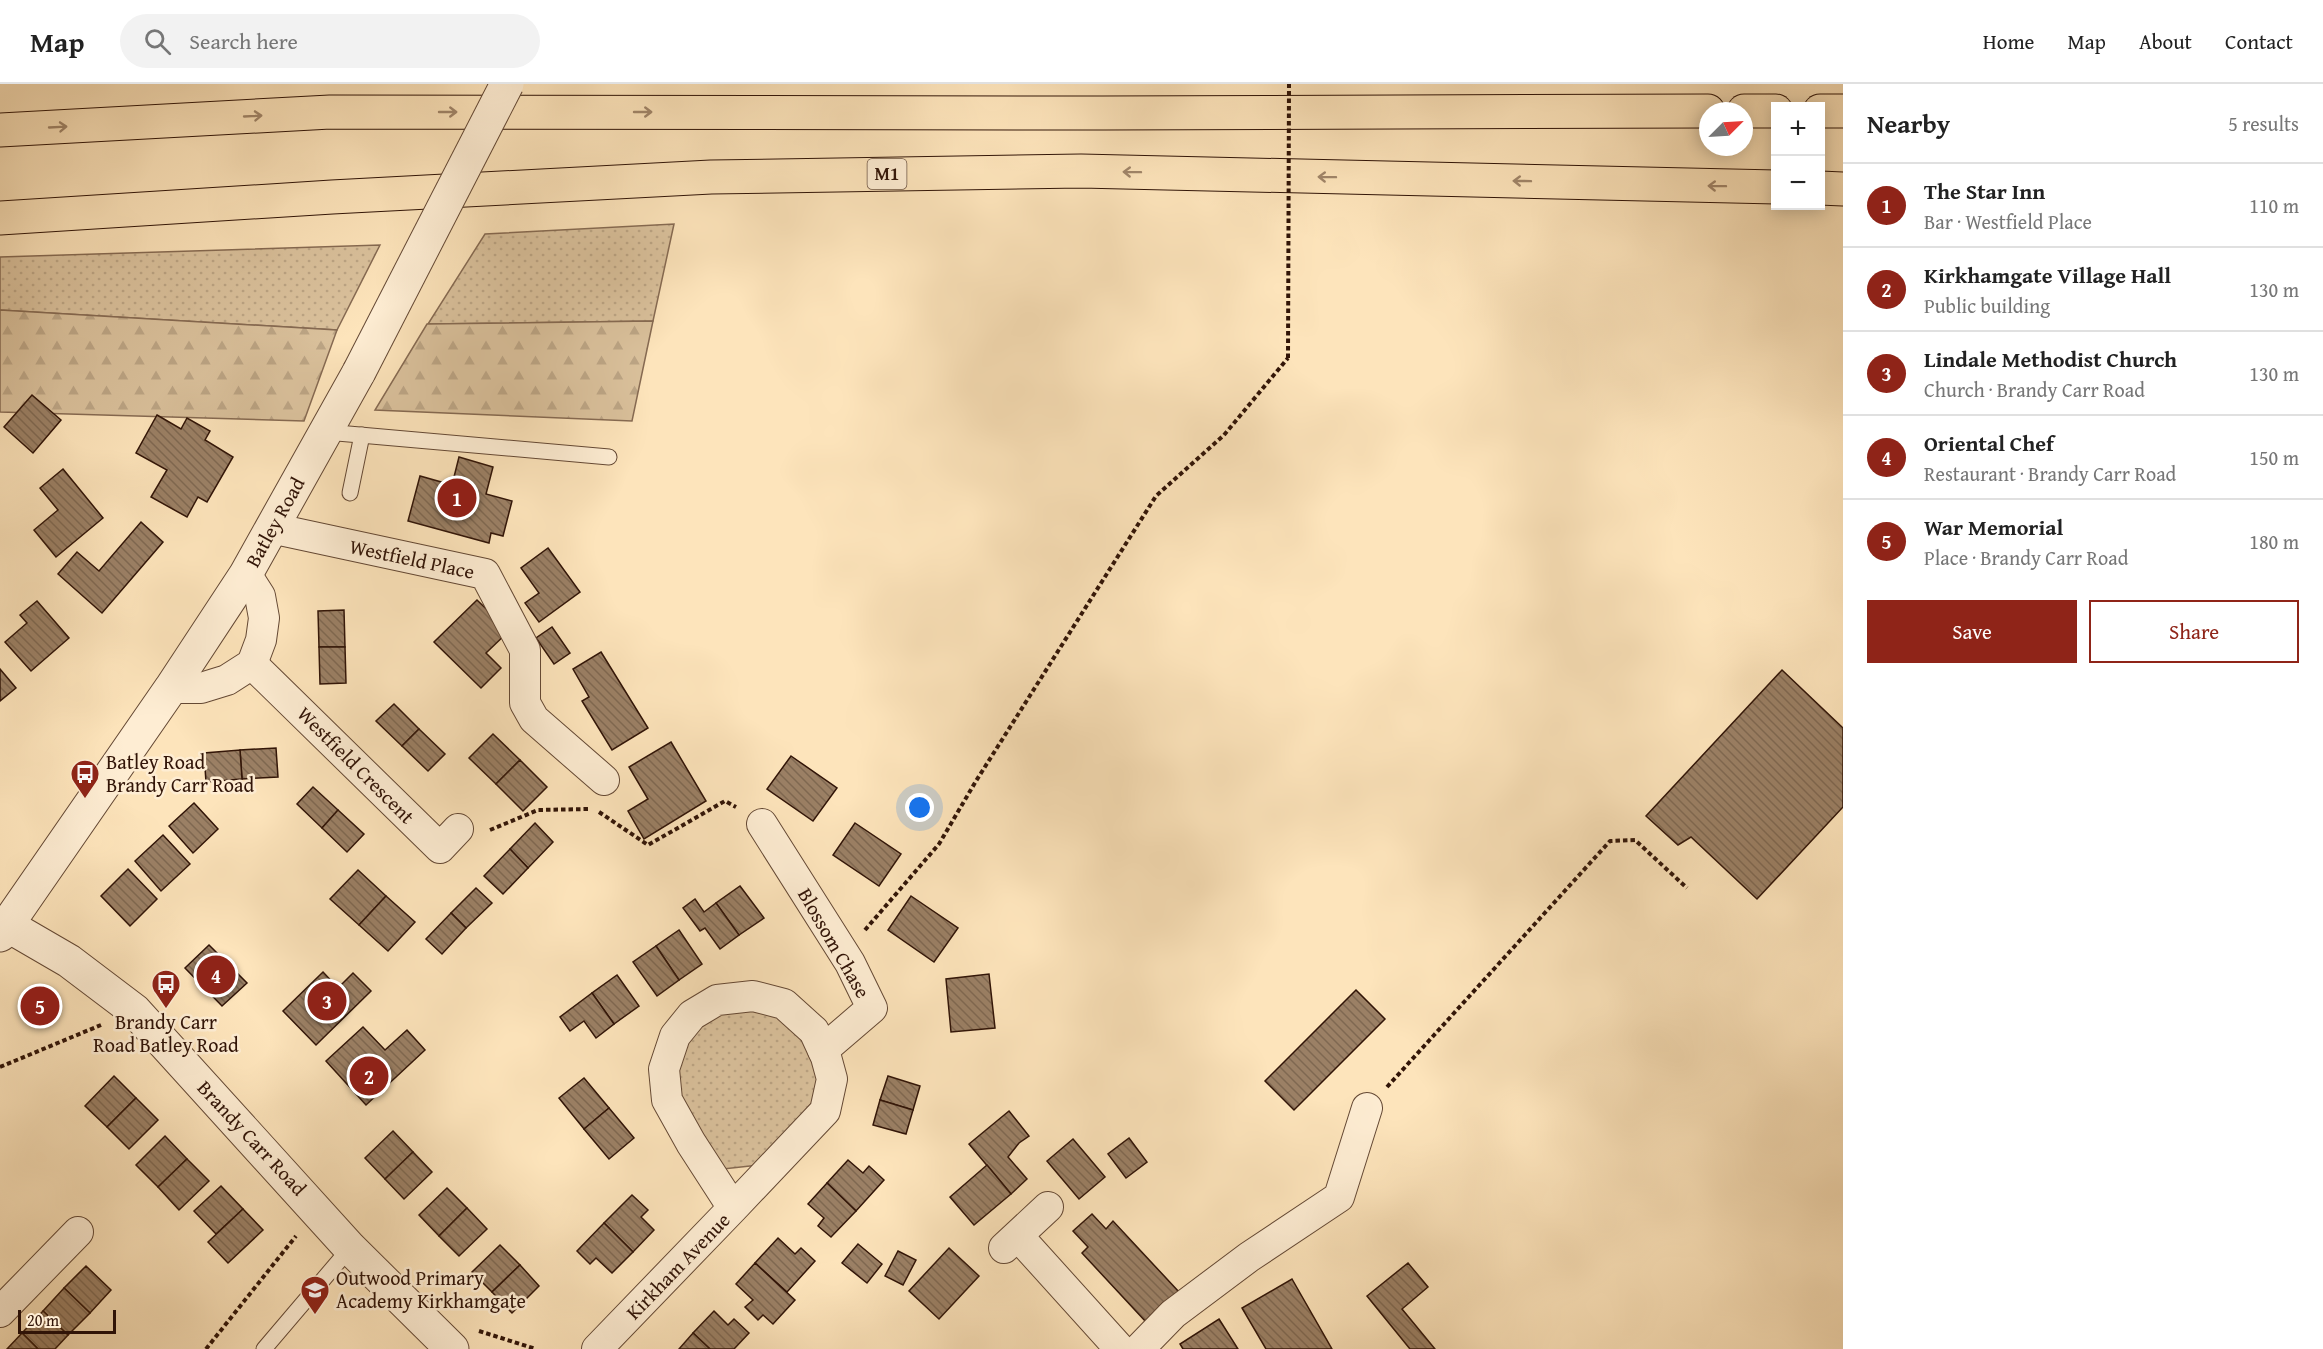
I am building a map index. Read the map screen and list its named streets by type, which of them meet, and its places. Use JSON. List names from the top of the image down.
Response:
{
  "streets": {
    "highway": ["M1"],
    "street": [
      "Batley Road",
      "Westfield Place",
      "Westfield Crescent",
      "Blossom Chase",
      "Brandy Carr Road",
      "Kirkham Avenue"
    ]
  },
  "crossings": [
    ["Batley Road", "Westfield Place"],
    ["Batley Road", "Brandy Carr Road"],
    ["Blossom Chase", "Kirkham Avenue"]
  ],
  "places": {
    "bus stop": ["Batley Road Brandy Carr Road", "Brandy Carr Road Batley Road"],
    "school or university": ["Outwood Primary Academy Kirkhamgate"]
  },
  "scale_bar": "20 m",
  "north": "top right",
  "page": {
    "header": "Map",
    "search": "Search here",
    "nav": [
      "Home",
      "Map",
      "About",
      "Contact"
    ],
    "heading": ["Nearby", "5 results"],
    "map_buttons": ["+", "−"],
    "list": [
      {
        "mark": "1",
        "name": "The Star Inn",
        "note": "Bar · Westfield Place",
        "value": "110 m"
      },
      {
        "mark": "2",
        "name": "Kirkhamgate Village Hall",
        "note": "Public building",
        "value": "130 m"
      },
      {
        "mark": "3",
        "name": "Lindale Methodist Church",
        "note": "Church · Brandy Carr Road",
        "value": "130 m"
      },
      {
        "mark": "4",
        "name": "Oriental Chef",
        "note": "Restaurant · Brandy Carr Road",
        "value": "150 m"
      },
      {
        "mark": "5",
        "name": "War Memorial",
        "note": "Place · Brandy Carr Road",
        "value": "180 m"
      }
    ],
    "pins": [
      "1",
      "4",
      "3",
      "5",
      "2"
    ],
    "buttons": ["Save", "Share"],
    "scale": "20 m"
  }
}
